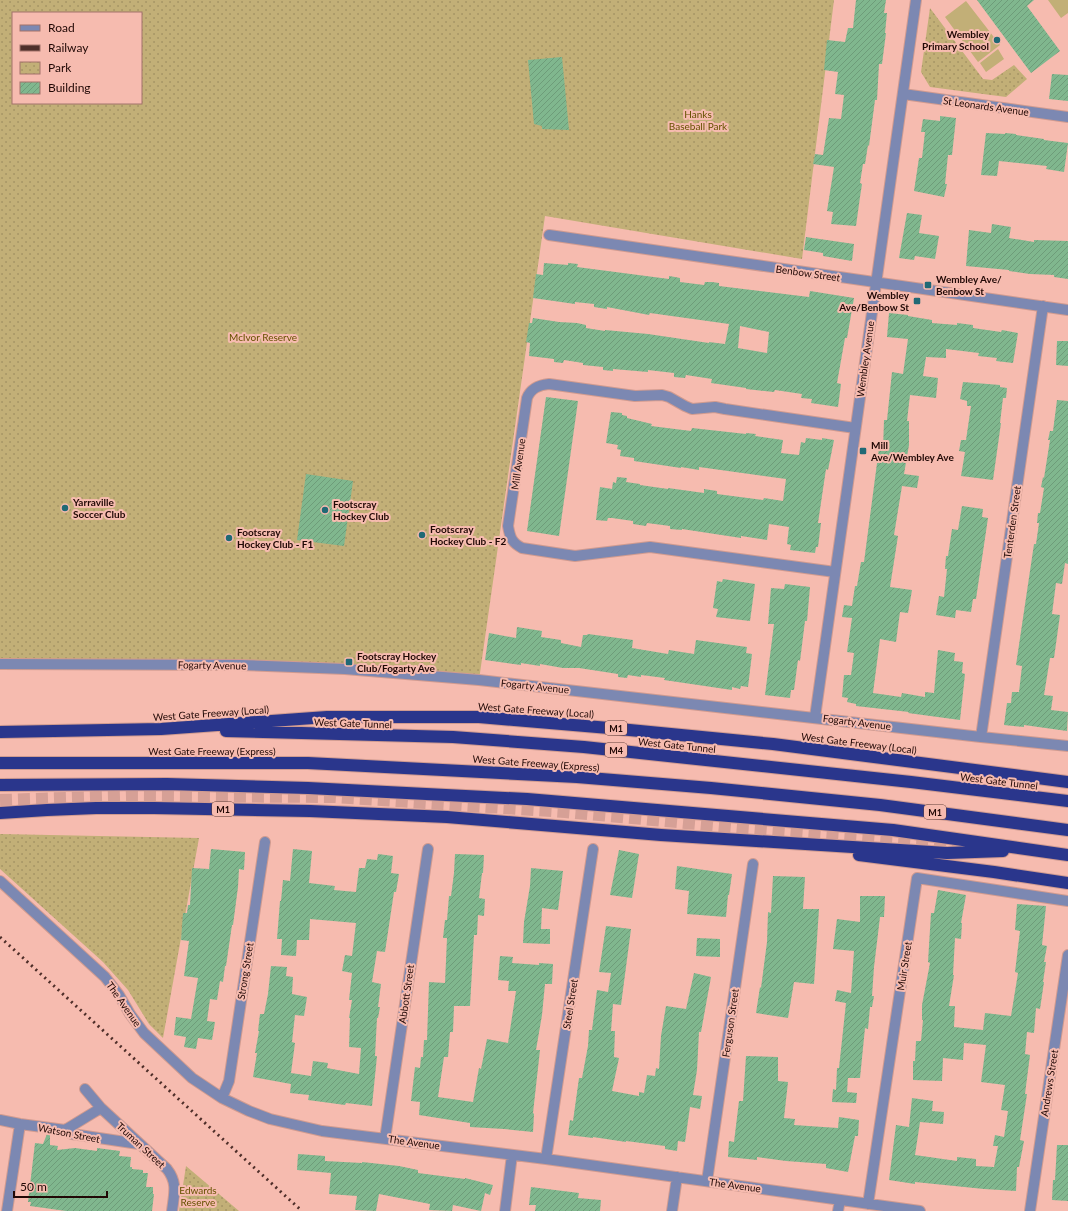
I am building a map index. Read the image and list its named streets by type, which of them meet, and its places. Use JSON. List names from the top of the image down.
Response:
{
  "streets": {
    "highway": [
      "West Gate Freeway (Local)",
      "West Gate Tunnel",
      "M1",
      "M4",
      "West Gate Freeway (Express)"
    ],
    "street": [
      "St Leonards Avenue",
      "Benbow Street",
      "Wembley Avenue",
      "Mill Avenue",
      "Tenterden Street",
      "Fogarty Avenue",
      "Muir Street",
      "Strong Street",
      "Abbott Street",
      "The Avenue",
      "Steel Street",
      "Ferguson Street",
      "Andrews Street",
      "Watson Street",
      "Truman Street"
    ]
  },
  "crossings": [
    ["St Leonards Avenue", "Wembley Avenue"],
    ["Benbow Street", "Wembley Avenue"],
    ["Benbow Street", "Tenterden Street"],
    ["Wembley Avenue", "Mill Avenue"],
    ["Wembley Avenue", "Fogarty Avenue"],
    ["Tenterden Street", "Fogarty Avenue"],
    ["West Gate Freeway (Local)", "West Gate Tunnel"],
    ["Muir Street", "The Avenue"],
    ["Strong Street", "The Avenue"],
    ["Abbott Street", "The Avenue"],
    ["The Avenue", "Steel Street"],
    ["The Avenue", "Ferguson Street"],
    ["Watson Street", "Truman Street"]
  ],
  "parks": ["Hanks Baseball Park", "McIvor Reserve", "Edwards Reserve"],
  "places": {
    "other": [
      "Wembley Primary School",
      "Yarraville Soccer Club",
      "Footscray Hockey Club",
      "Footscray Hockey Club - F2",
      "Footscray Hockey Club - F1"
    ],
    "transit": [
      "Wembley Ave/ Benbow St",
      "Wembley Ave/Benbow St",
      "Mill Ave/Wembley Ave",
      "Footscray Hockey Club/Fogarty Ave"
    ]
  },
  "legend": [
    "Road",
    "Railway",
    "Park",
    "Building"
  ],
  "scale_bar": "50 m"
}
